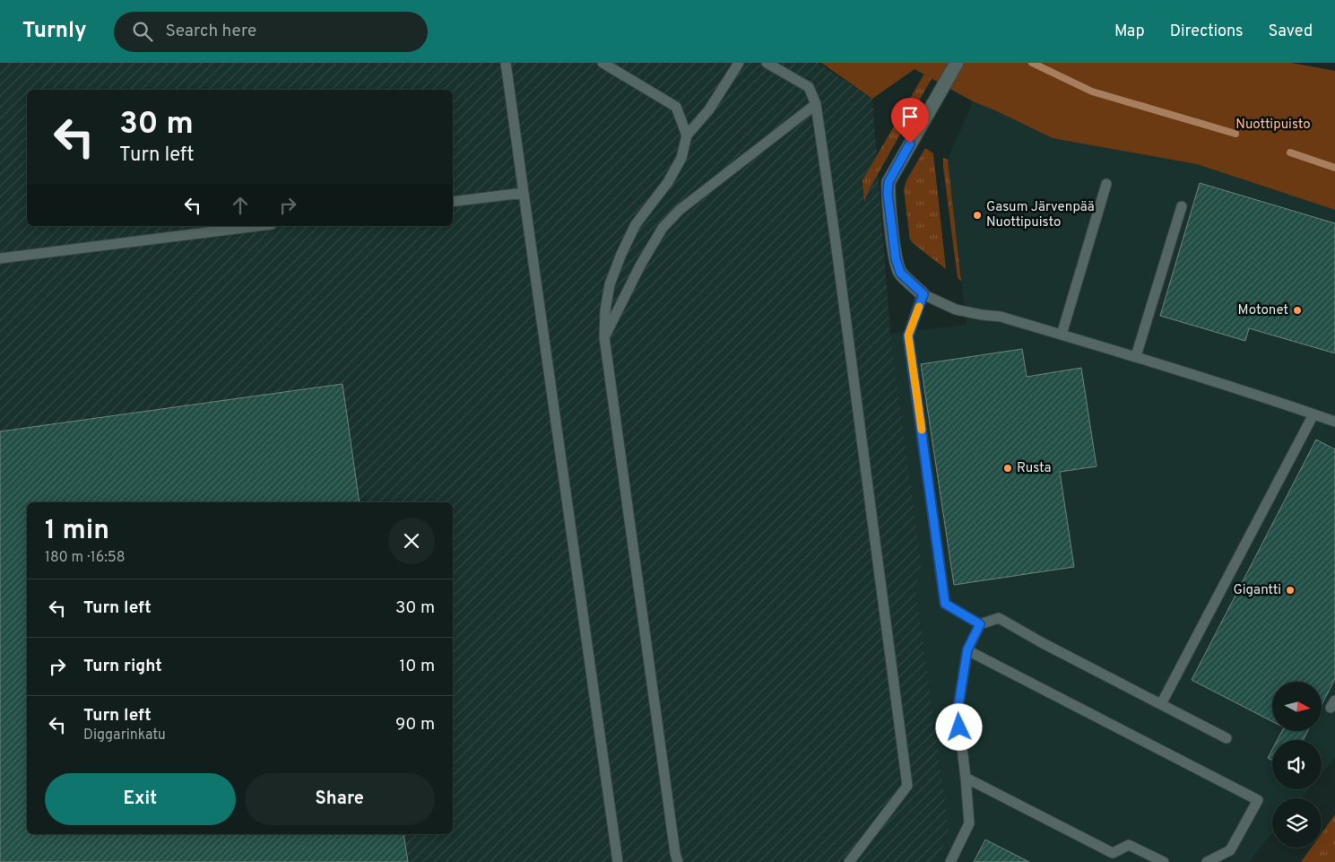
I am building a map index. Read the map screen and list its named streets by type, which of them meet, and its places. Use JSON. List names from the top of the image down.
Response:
{
  "parks": ["Nuottipuisto"],
  "places": [
    "Gasum Järvenpää Nuottipuisto",
    "Motonet",
    "Rusta",
    "Gigantti"
  ],
  "north": "right",
  "page": {
    "header": "Turnly",
    "search": "Search here",
    "nav": ["Map", "Directions", "Saved"],
    "turn": ["30 m", "Turn left"],
    "heading": ["1 min", "180 m · 16:58"],
    "list": [
      {
        "name": "Turn left",
        "value": "30 m"
      },
      {
        "name": "Turn right",
        "value": "10 m"
      },
      {
        "name": "Turn left",
        "note": "Diggarinkatu",
        "value": "90 m"
      }
    ],
    "buttons": ["Exit", "Share"]
  }
}
